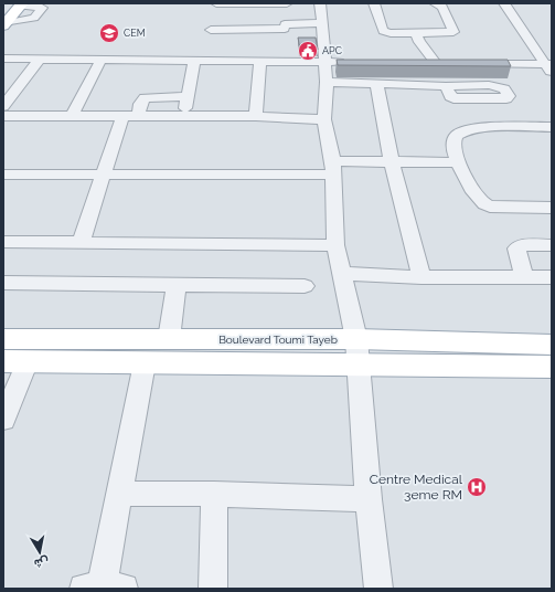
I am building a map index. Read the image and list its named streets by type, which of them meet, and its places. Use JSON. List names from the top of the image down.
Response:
{
  "streets": {
    "main road": ["Boulevard Toumi Tayeb"]
  },
  "places": {
    "school or university": ["CEM"],
    "public building": ["APC"],
    "hospital": ["Centre Medical 3eme RM"]
  },
  "north": "bottom"
}
